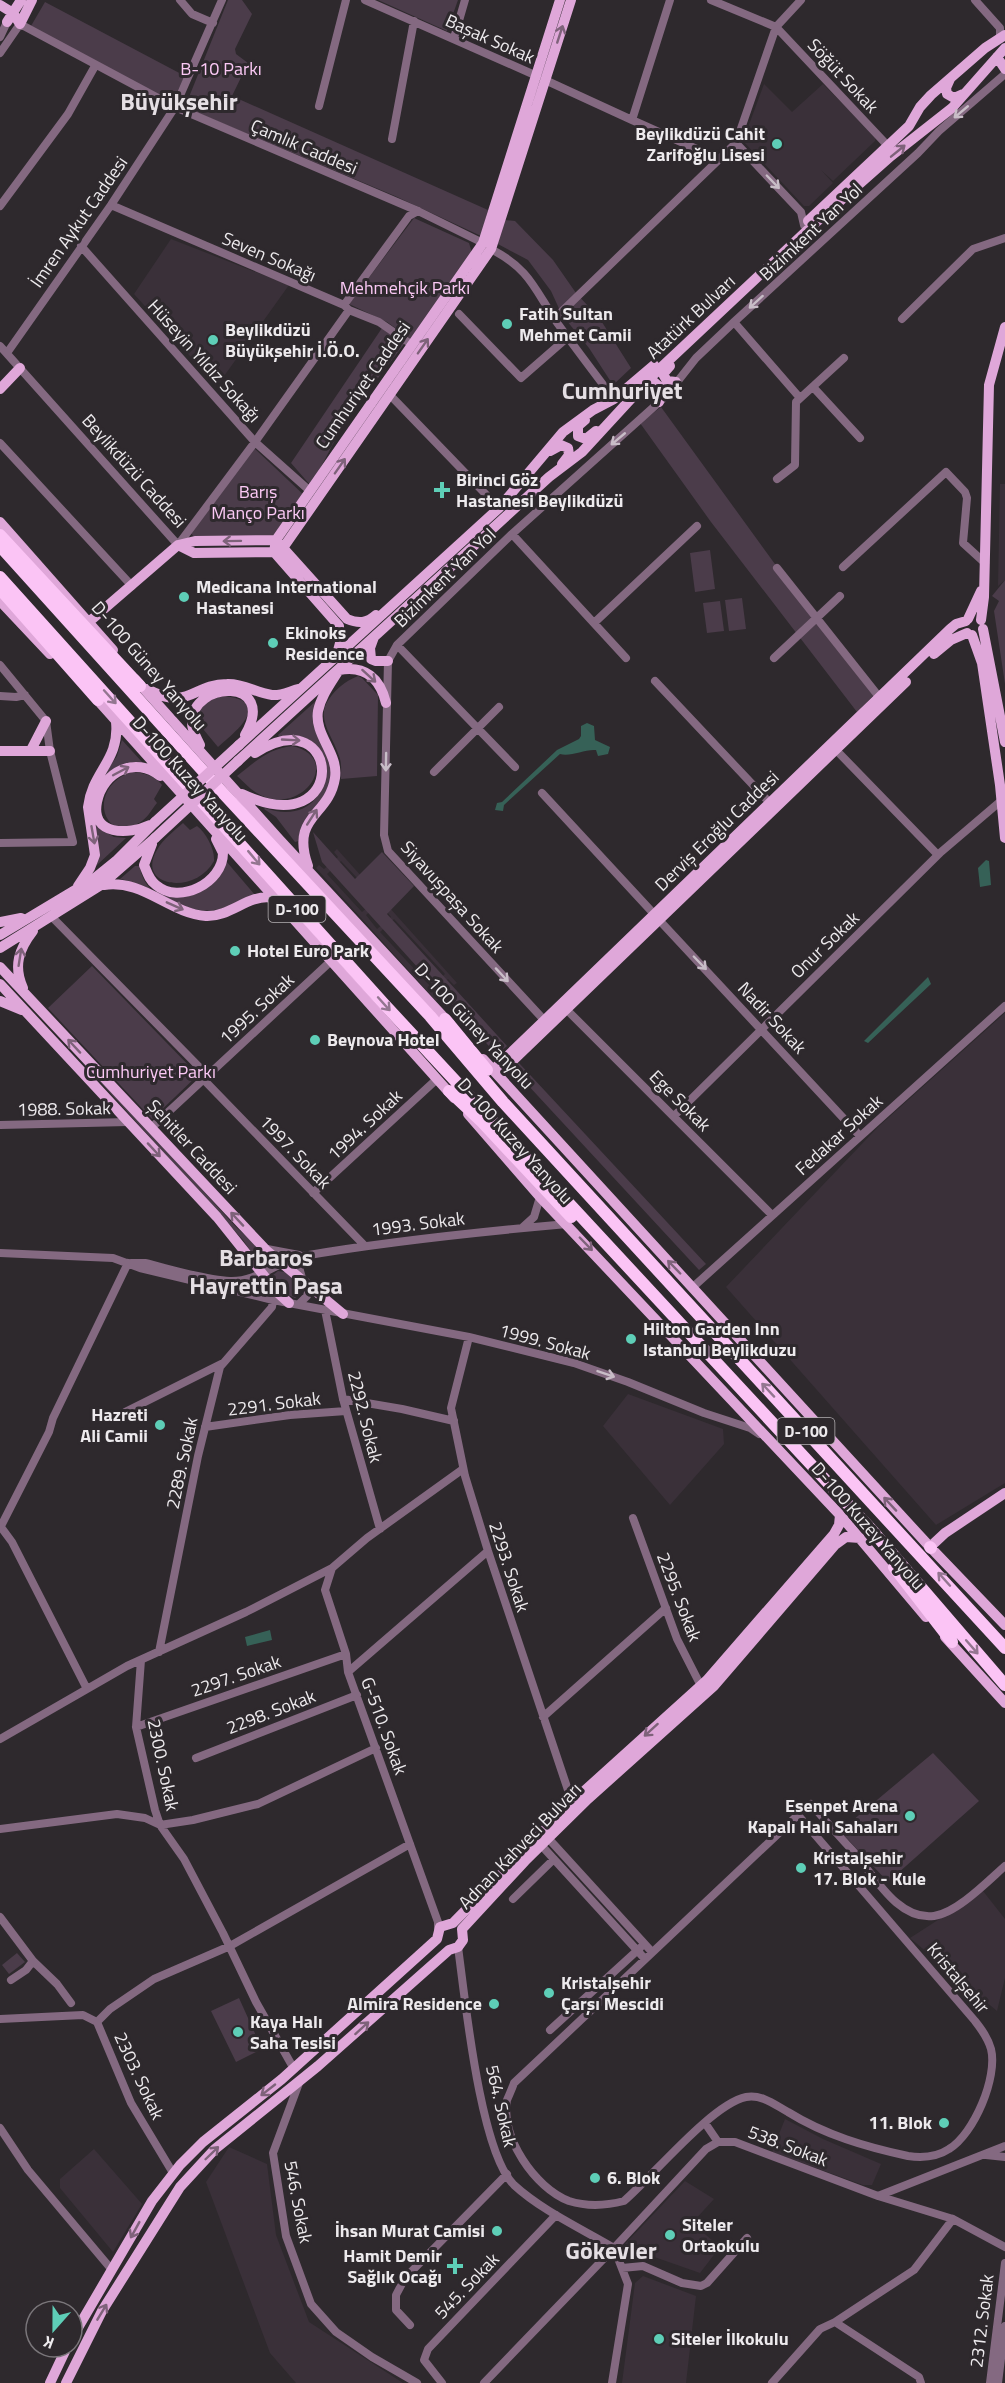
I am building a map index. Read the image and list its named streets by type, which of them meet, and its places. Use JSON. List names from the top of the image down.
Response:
{
  "streets": {
    "highway": ["D-100"],
    "main road": [
      "Atatürk Bulvarı",
      "Cumhuriyet Caddesi",
      "Beylikdüzü Caddesi",
      "D-100 Güney Yanyolu",
      "D-100 Kuzey Yanyolu",
      "Derviş Eroğlu Caddesi",
      "Şehitler Caddesi",
      "Adnan Kahveci Bulvarı"
    ],
    "street": [
      "Başak Sokak",
      "Söğüt Sokak",
      "Çamlık Caddesi",
      "İmren Aykut Caddesi",
      "Bizimkent Yan Yol",
      "Seven Sokağı",
      "Hüseyin Yıldız Sokağı",
      "Siyavuşpaşa Sokak",
      "Onur Sokak",
      "1995. Sokak",
      "Nadir Sokak",
      "Ege Sokak",
      "1988. Sokak",
      "1994. Sokak",
      "Fedakar Sokak",
      "1997. Sokak",
      "1993. Sokak",
      "1999. Sokak",
      "2291. Sokak",
      "2292. Sokak",
      "2289. Sokak",
      "2293. Sokak",
      "2295. Sokak",
      "2297. Sokak",
      "2298. Sokak",
      "G-510. Sokak",
      "2300. Sokak",
      "Kristalşehir",
      "2303. Sokak",
      "564. Sokak",
      "538. Sokak",
      "546. Sokak",
      "545. Sokak",
      "2312. Sokak"
    ]
  },
  "crossings": [
    ["Başak Sokak", "Cumhuriyet Caddesi"],
    ["Söğüt Sokak", "Atatürk Bulvarı"],
    ["Çamlık Caddesi", "İmren Aykut Caddesi"],
    ["Çamlık Caddesi", "Atatürk Bulvarı"],
    ["Çamlık Caddesi", "Cumhuriyet Caddesi"],
    ["İmren Aykut Caddesi", "Seven Sokağı"],
    ["İmren Aykut Caddesi", "Hüseyin Yıldız Sokağı"],
    ["İmren Aykut Caddesi", "Beylikdüzü Caddesi"],
    ["Bizimkent Yan Yol", "Siyavuşpaşa Sokak"],
    ["Seven Sokağı", "Cumhuriyet Caddesi"],
    ["Hüseyin Yıldız Sokağı", "Cumhuriyet Caddesi"],
    ["Cumhuriyet Caddesi", "Beylikdüzü Caddesi"],
    ["D-100 Güney Yanyolu", "Derviş Eroğlu Caddesi"],
    ["D-100 Güney Yanyolu", "Fedakar Sokak"],
    ["D-100 Kuzey Yanyolu", "1995. Sokak"],
    ["D-100 Kuzey Yanyolu", "1994. Sokak"],
    ["D-100 Kuzey Yanyolu", "1993. Sokak"],
    ["D-100 Kuzey Yanyolu", "1999. Sokak"],
    ["D-100 Kuzey Yanyolu", "Adnan Kahveci Bulvarı"],
    ["Derviş Eroğlu Caddesi", "Siyavuşpaşa Sokak"],
    ["Derviş Eroğlu Caddesi", "Nadir Sokak"],
    ["Derviş Eroğlu Caddesi", "Ege Sokak"],
    ["Onur Sokak", "Nadir Sokak"],
    ["Onur Sokak", "Ege Sokak"],
    ["1995. Sokak", "Şehitler Caddesi"],
    ["1995. Sokak", "1997. Sokak"],
    ["Nadir Sokak", "Fedakar Sokak"],
    ["Ege Sokak", "Fedakar Sokak"],
    ["1988. Sokak", "Şehitler Caddesi"],
    ["1994. Sokak", "1997. Sokak"],
    ["Şehitler Caddesi", "1993. Sokak"],
    ["Şehitler Caddesi", "1999. Sokak"],
    ["1997. Sokak", "1993. Sokak"],
    ["1999. Sokak", "2292. Sokak"],
    ["1999. Sokak", "2293. Sokak"],
    ["2291. Sokak", "2292. Sokak"],
    ["2291. Sokak", "2289. Sokak"],
    ["2293. Sokak", "G-510. Sokak"],
    ["2293. Sokak", "Adnan Kahveci Bulvarı"],
    ["2295. Sokak", "Adnan Kahveci Bulvarı"],
    ["2297. Sokak", "2300. Sokak"],
    ["2298. Sokak", "G-510. Sokak"],
    ["G-510. Sokak", "2300. Sokak"],
    ["G-510. Sokak", "Adnan Kahveci Bulvarı"],
    ["G-510. Sokak", "564. Sokak"],
    ["Adnan Kahveci Bulvarı", "2303. Sokak"],
    ["Adnan Kahveci Bulvarı", "564. Sokak"],
    ["564. Sokak", "545. Sokak"]
  ],
  "one_way": [
    "Bizimkent Yan Yol",
    "D-100 Güney Yanyolu",
    "Siyavuşpaşa Sokak",
    "1999. Sokak"
  ],
  "districts": [
    "Büyükşehir",
    "Cumhuriyet",
    "Barbaros Hayrettin Paşa",
    "Gökevler"
  ],
  "parks": [
    "B-10 Parkı",
    "Mehmehçik Parkı",
    "Barış Manço Parkı",
    "Cumhuriyet Parkı"
  ],
  "places": {
    "other": [
      "Beylikdüzü Cahit Zarifoğlu Lisesi",
      "Fatih Sultan Mehmet Camii",
      "Beylikdüzü Büyükşehir İ.Ö.O.",
      "Medicana International Hastanesi",
      "Ekinoks Residence",
      "Hotel Euro Park",
      "Beynova Hotel",
      "Hilton Garden Inn Istanbul Beylikduzu",
      "Hazreti Ali Camii",
      "Esenpet Arena Kapalı Halı Sahaları",
      "Kristalşehir 17. Blok - Kule",
      "Kristalşehir Çarşı Mescidi",
      "Almira Residence",
      "Kaya Halı Saha Tesisi",
      "11. Blok",
      "6. Blok",
      "İhsan Murat Camisi",
      "Siteler Ortaokulu",
      "Siteler İlkokulu"
    ],
    "health": ["Birinci Göz Hastanesi Beylikdüzü", "Hamit Demir Sağlık Ocağı"]
  },
  "north": "bottom"
}
